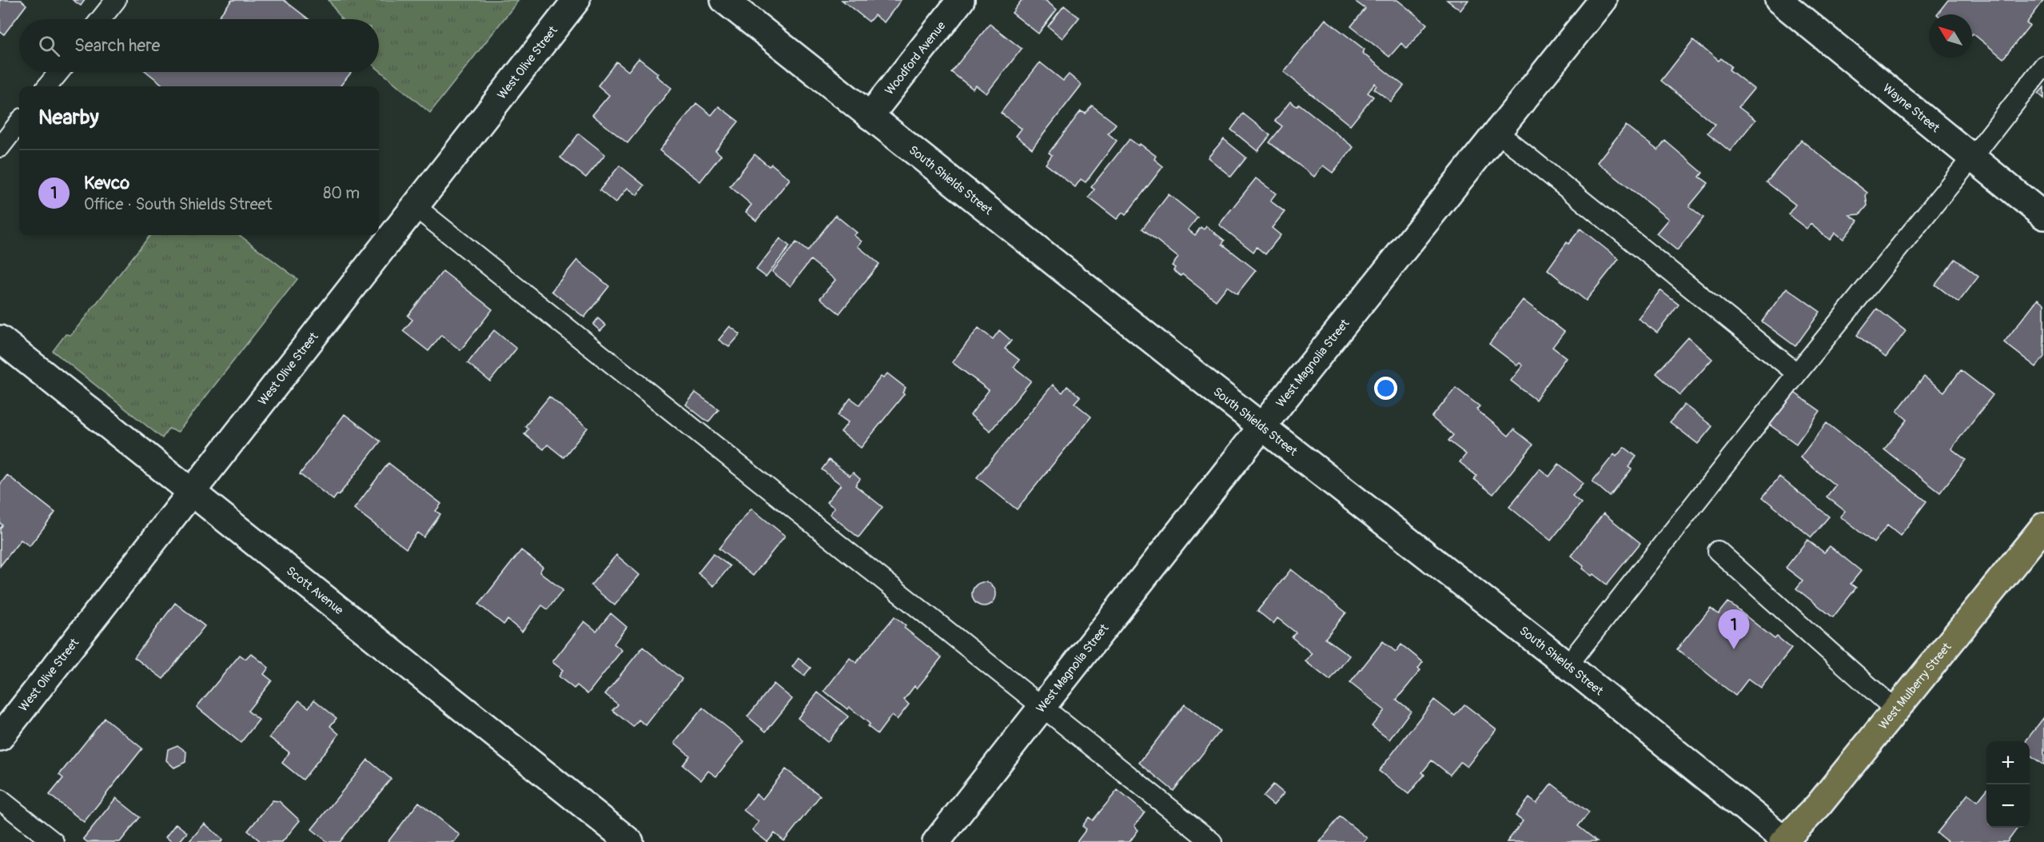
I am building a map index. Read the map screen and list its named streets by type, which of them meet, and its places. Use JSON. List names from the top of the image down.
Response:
{
  "streets": {
    "main road": ["West Mulberry Street"],
    "street": [
      "Woodford Avenue",
      "West Olive Street",
      "Wayne Street",
      "South Shields Street",
      "West Magnolia Street",
      "Scott Avenue"
    ]
  },
  "crossings": [
    ["Woodford Avenue", "South Shields Street"],
    ["West Olive Street", "Scott Avenue"],
    ["South Shields Street", "West Magnolia Street"],
    ["South Shields Street", "West Mulberry Street"]
  ],
  "north": "top left",
  "page": {
    "search": "Search here",
    "heading": "Nearby",
    "list": [
      {
        "mark": "1",
        "name": "Kevco",
        "note": "Office · South Shields Street",
        "value": "80 m"
      }
    ],
    "pins": "1",
    "map_buttons": ["+", "−"]
  }
}
